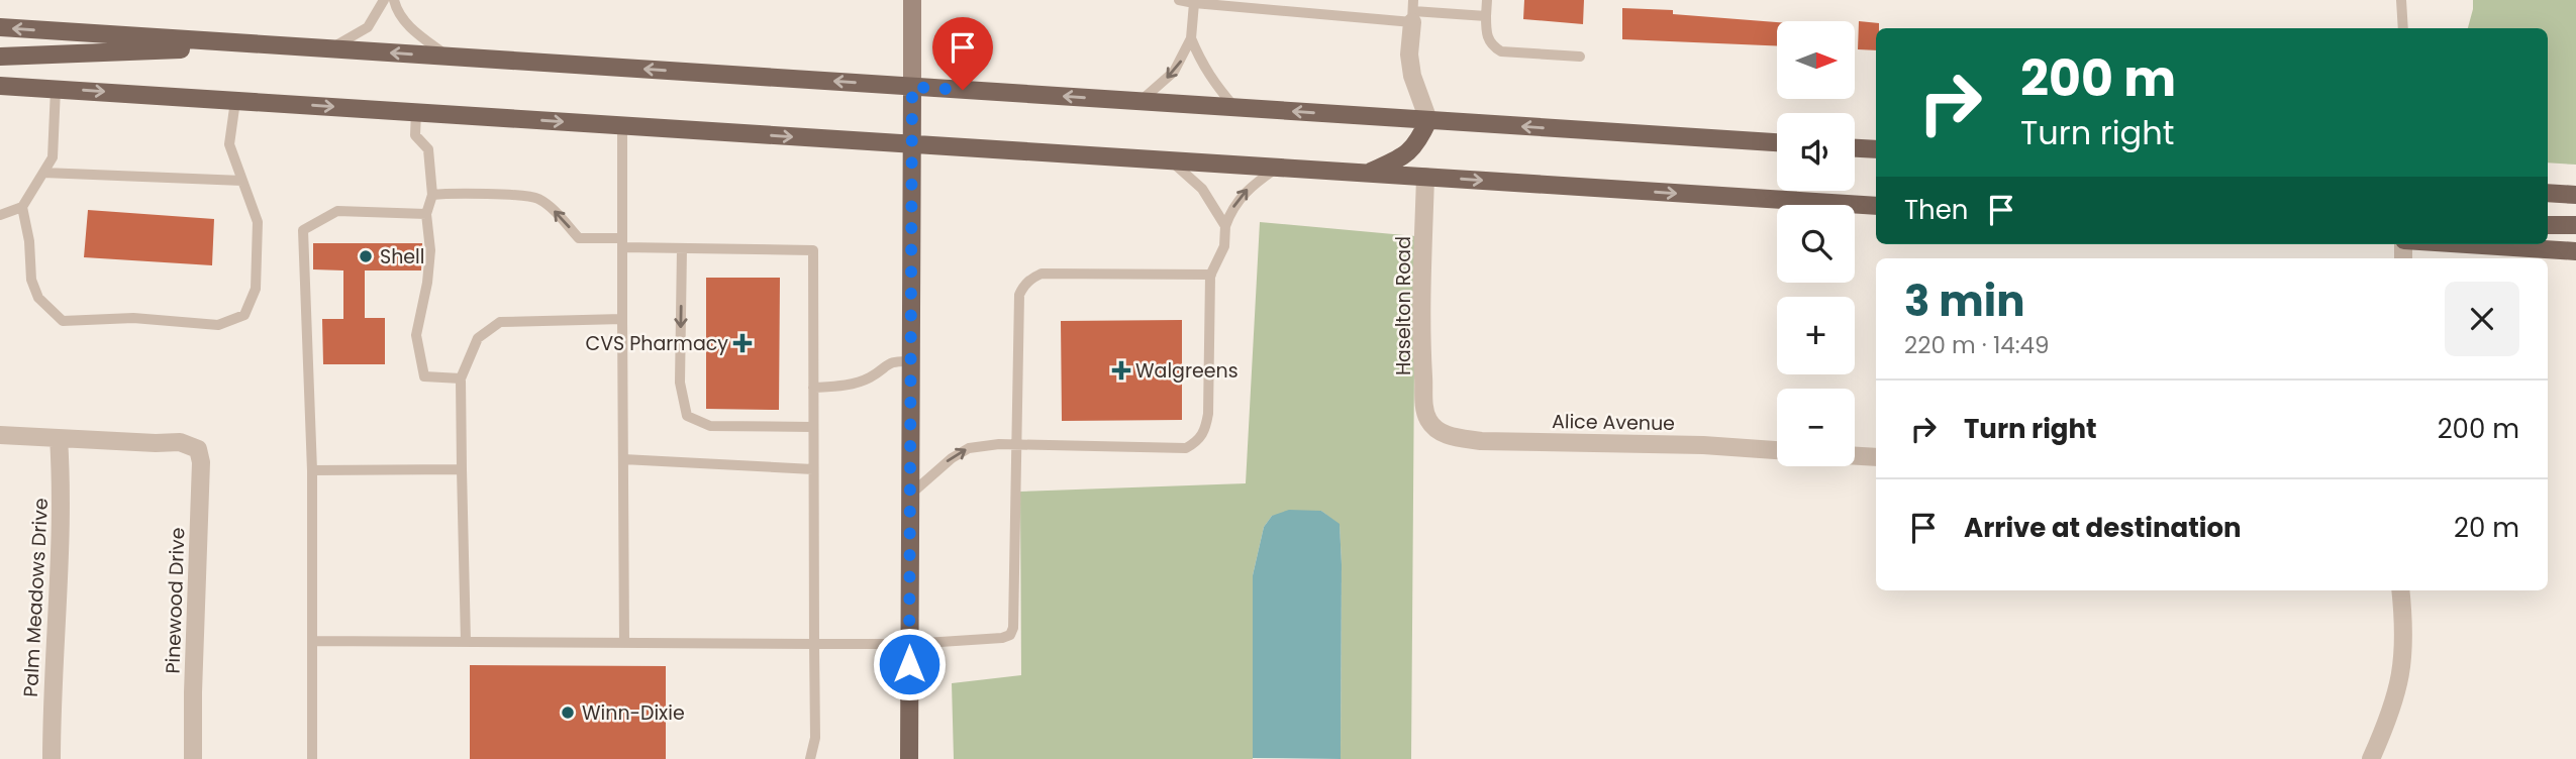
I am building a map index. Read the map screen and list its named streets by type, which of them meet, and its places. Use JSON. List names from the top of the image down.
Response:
{
  "streets": {
    "street": [
      "Haselton Road",
      "Alice Avenue",
      "Palm Meadows Drive",
      "Pinewood Drive"
    ]
  },
  "crossings": [
    ["Haselton Road", "Alice Avenue"],
    ["Palm Meadows Drive", "Pinewood Drive"]
  ],
  "places": {
    "other": ["Shell", "Winn-Dixie"],
    "health": ["CVS Pharmacy", "Walgreens"]
  },
  "north": "right",
  "page": {
    "map_buttons": ["+", "−"],
    "turn": ["200 m", "Turn right"],
    "then": "Then",
    "heading": ["3 min", "220 m · 14:49"],
    "list": [
      {
        "name": "Turn right",
        "value": "200 m"
      },
      {
        "name": "Arrive at destination",
        "value": "20 m"
      }
    ]
  }
}
